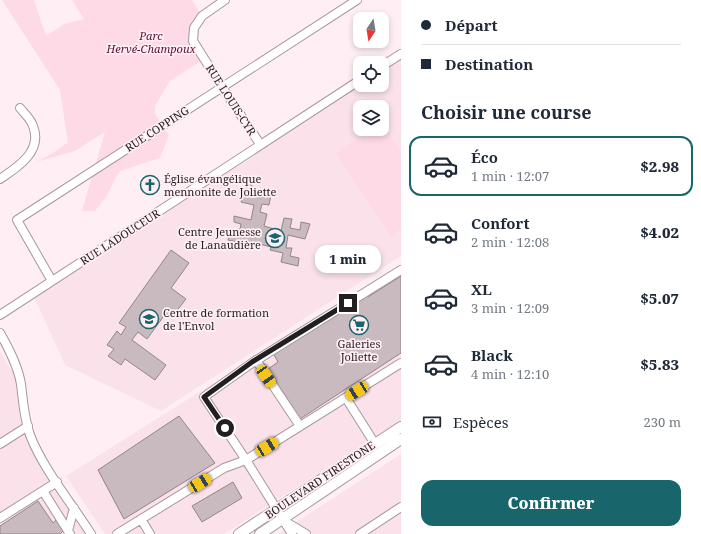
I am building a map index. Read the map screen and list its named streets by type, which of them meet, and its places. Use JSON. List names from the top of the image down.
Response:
{
  "streets": {
    "main road": ["BOULEVARD FIRESTONE"],
    "street": ["RUE LOUIS-CYR", "RUE COPPING", "RUE LADOUCEUR"]
  },
  "crossings": [
    ["RUE LOUIS-CYR", "RUE COPPING"],
    ["RUE LOUIS-CYR", "RUE LADOUCEUR"],
    ["RUE COPPING", "RUE LADOUCEUR"]
  ],
  "parks": ["Parc Hervé-Champoux"],
  "places": {
    "church": ["Église évangélique mennonite de Joliette"],
    "school or university": ["Centre Jeunesse de Lanaudière", "Centre de formation de l'Envol"],
    "supermarket": ["Galeries Joliette"]
  },
  "north": "bottom",
  "page": {
    "banner": ["Départ", "Destination"],
    "heading": "Choisir une course",
    "list": [
      {
        "name": "Éco",
        "note": "1 min · 12:07",
        "value": "$2.98"
      },
      {
        "name": "Confort",
        "note": "2 min · 12:08",
        "value": "$4.02"
      },
      {
        "name": "XL",
        "note": "3 min · 12:09",
        "value": "$5.07"
      },
      {
        "name": "Black",
        "note": "4 min · 12:10",
        "value": "$5.83"
      }
    ],
    "bubble": "1 min",
    "pay": ["Espèces", "230 m"],
    "buttons": "Confirmer"
  }
}
